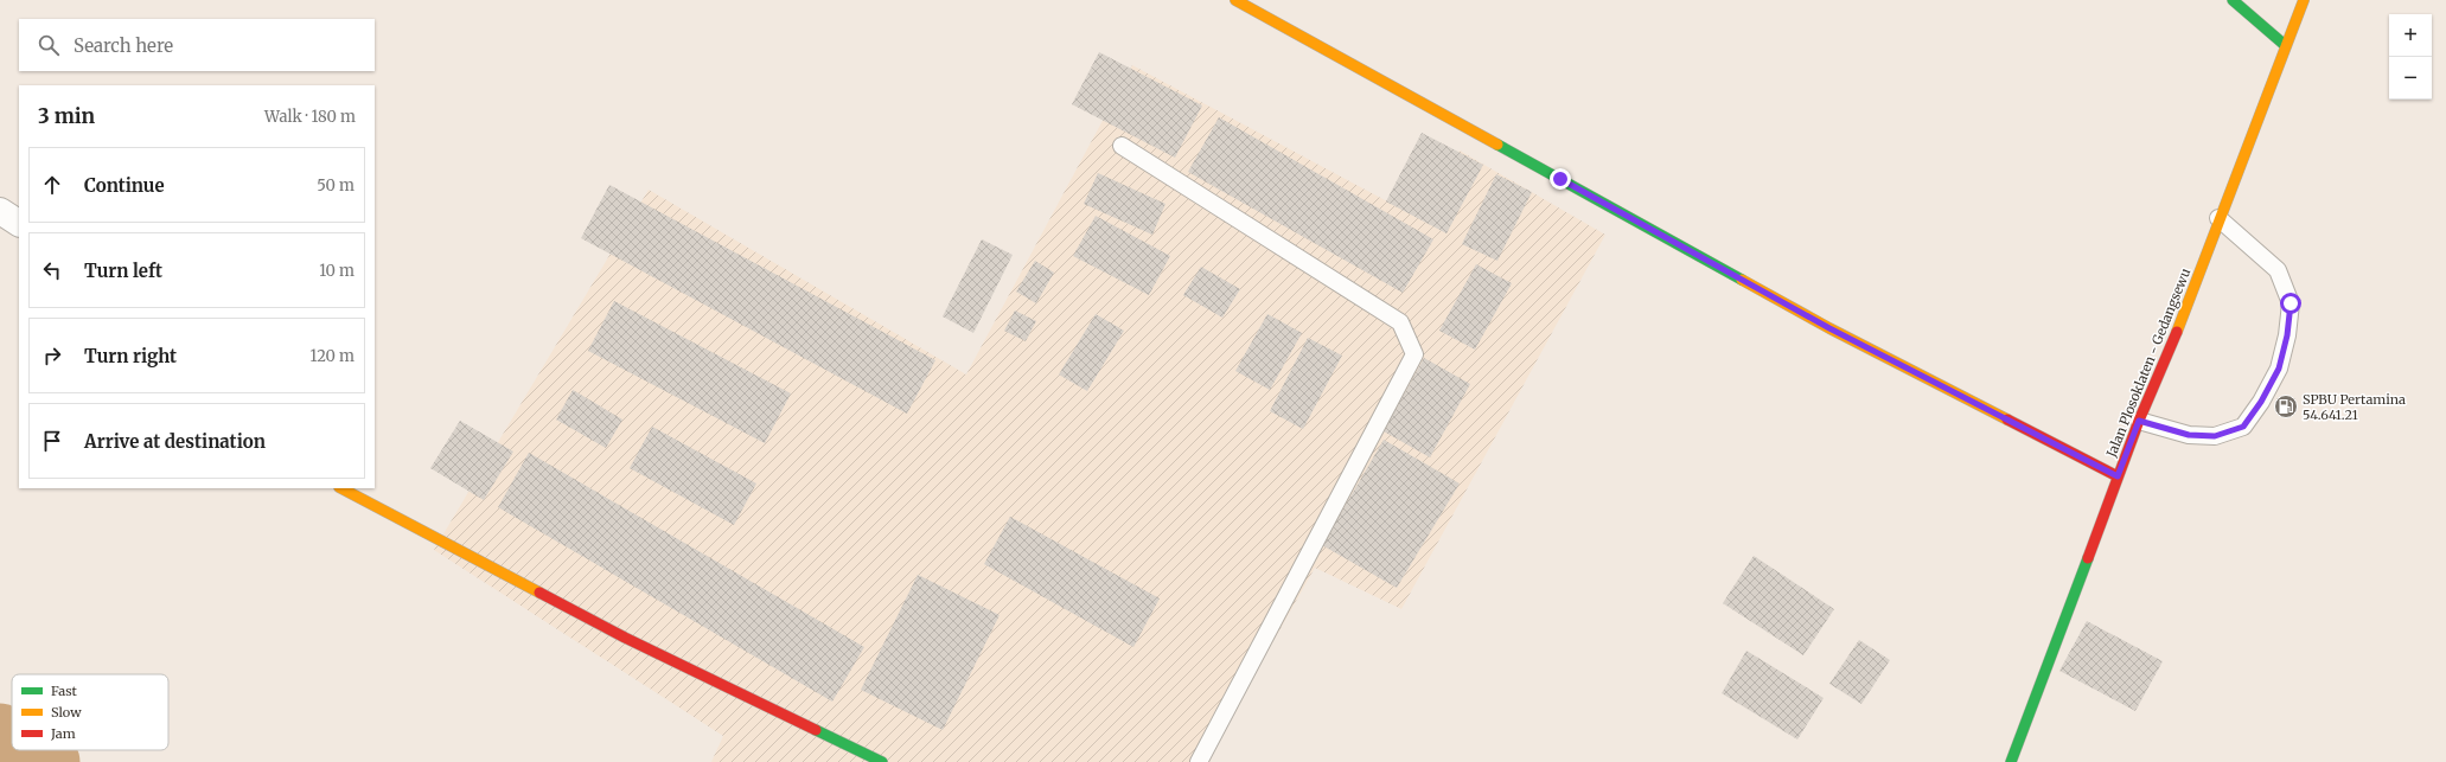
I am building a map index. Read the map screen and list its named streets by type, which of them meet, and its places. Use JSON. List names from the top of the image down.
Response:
{
  "streets": {
    "street": ["Jalan Plosoklaten - Gedangsewu"]
  },
  "places": {
    "fuel station": ["SPBU Pertamina 54.641.21"]
  },
  "legend": ["Fast", "Slow", "Jam"],
  "page": {
    "map_buttons": ["+", "−"],
    "search": "Search here",
    "heading": ["3 min", "Walk · 180 m"],
    "list": [
      ["Continue", "50 m"],
      ["Turn left", "10 m"],
      ["Turn right", "120 m"],
      "Arrive at destination"
    ]
  }
}
